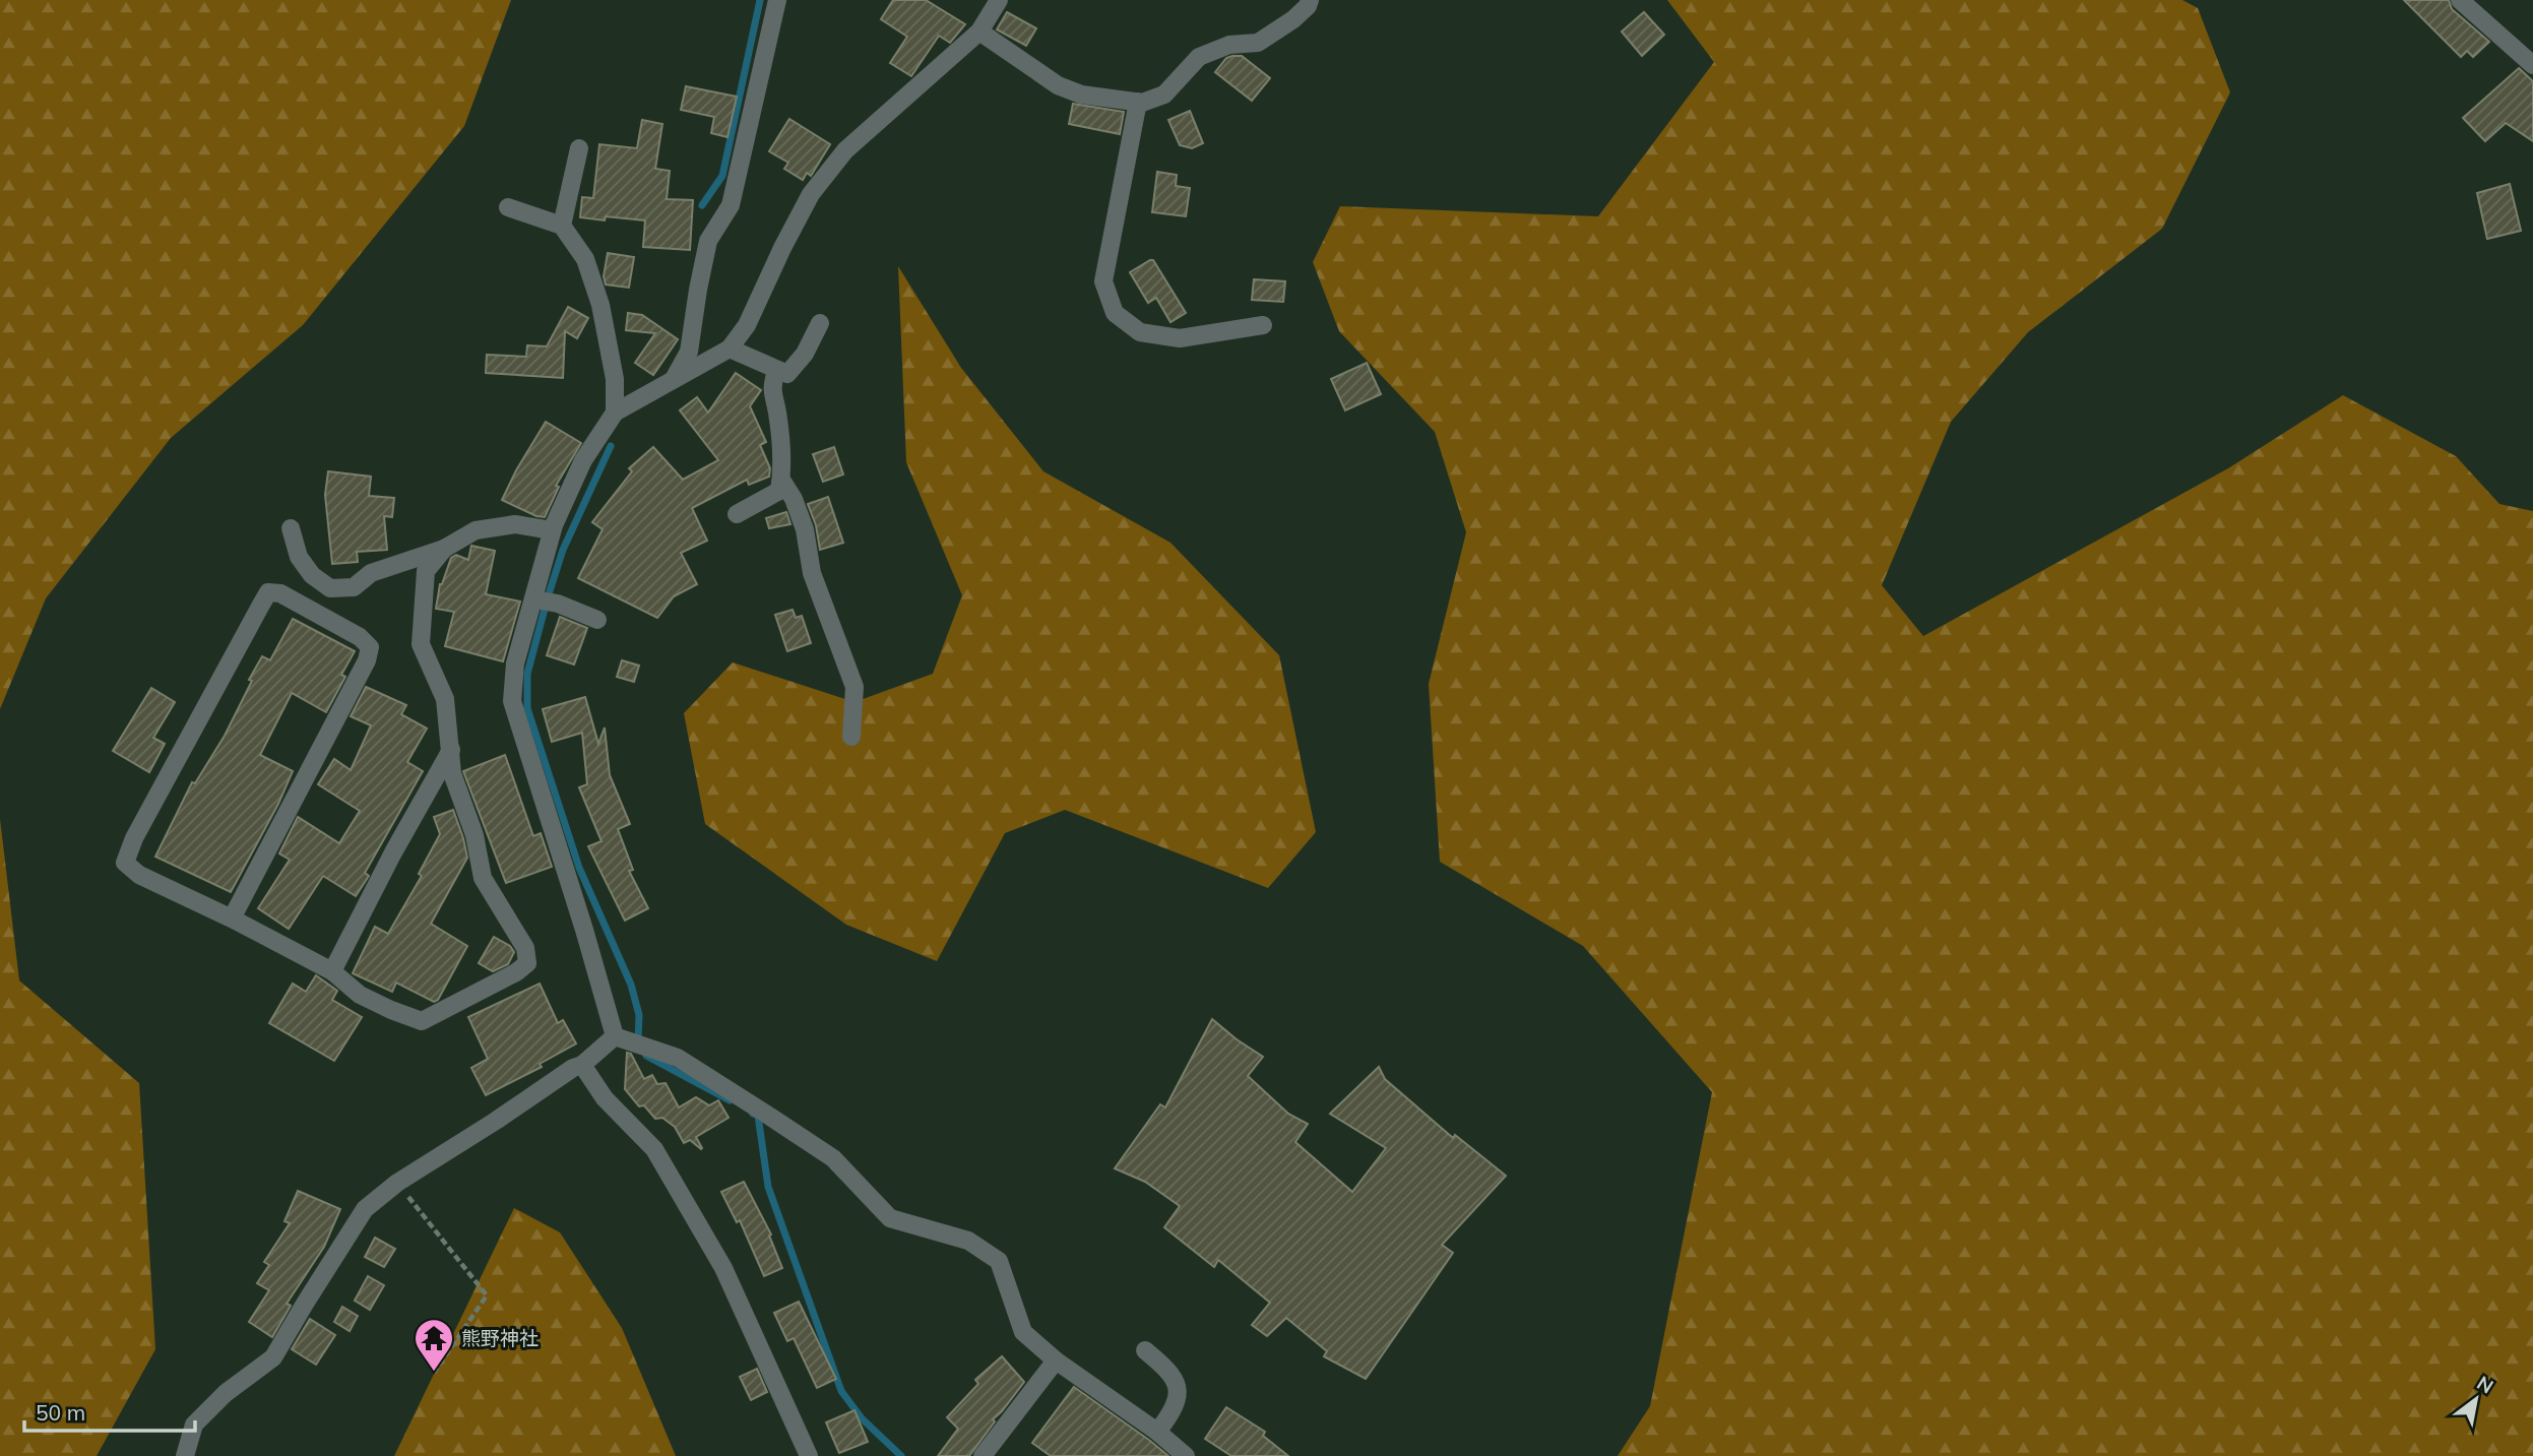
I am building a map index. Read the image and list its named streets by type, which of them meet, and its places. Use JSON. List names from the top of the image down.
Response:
{
  "places": {
    "temple": ["熊野神社"]
  },
  "scale_bar": "50 m",
  "north": "top right"
}
